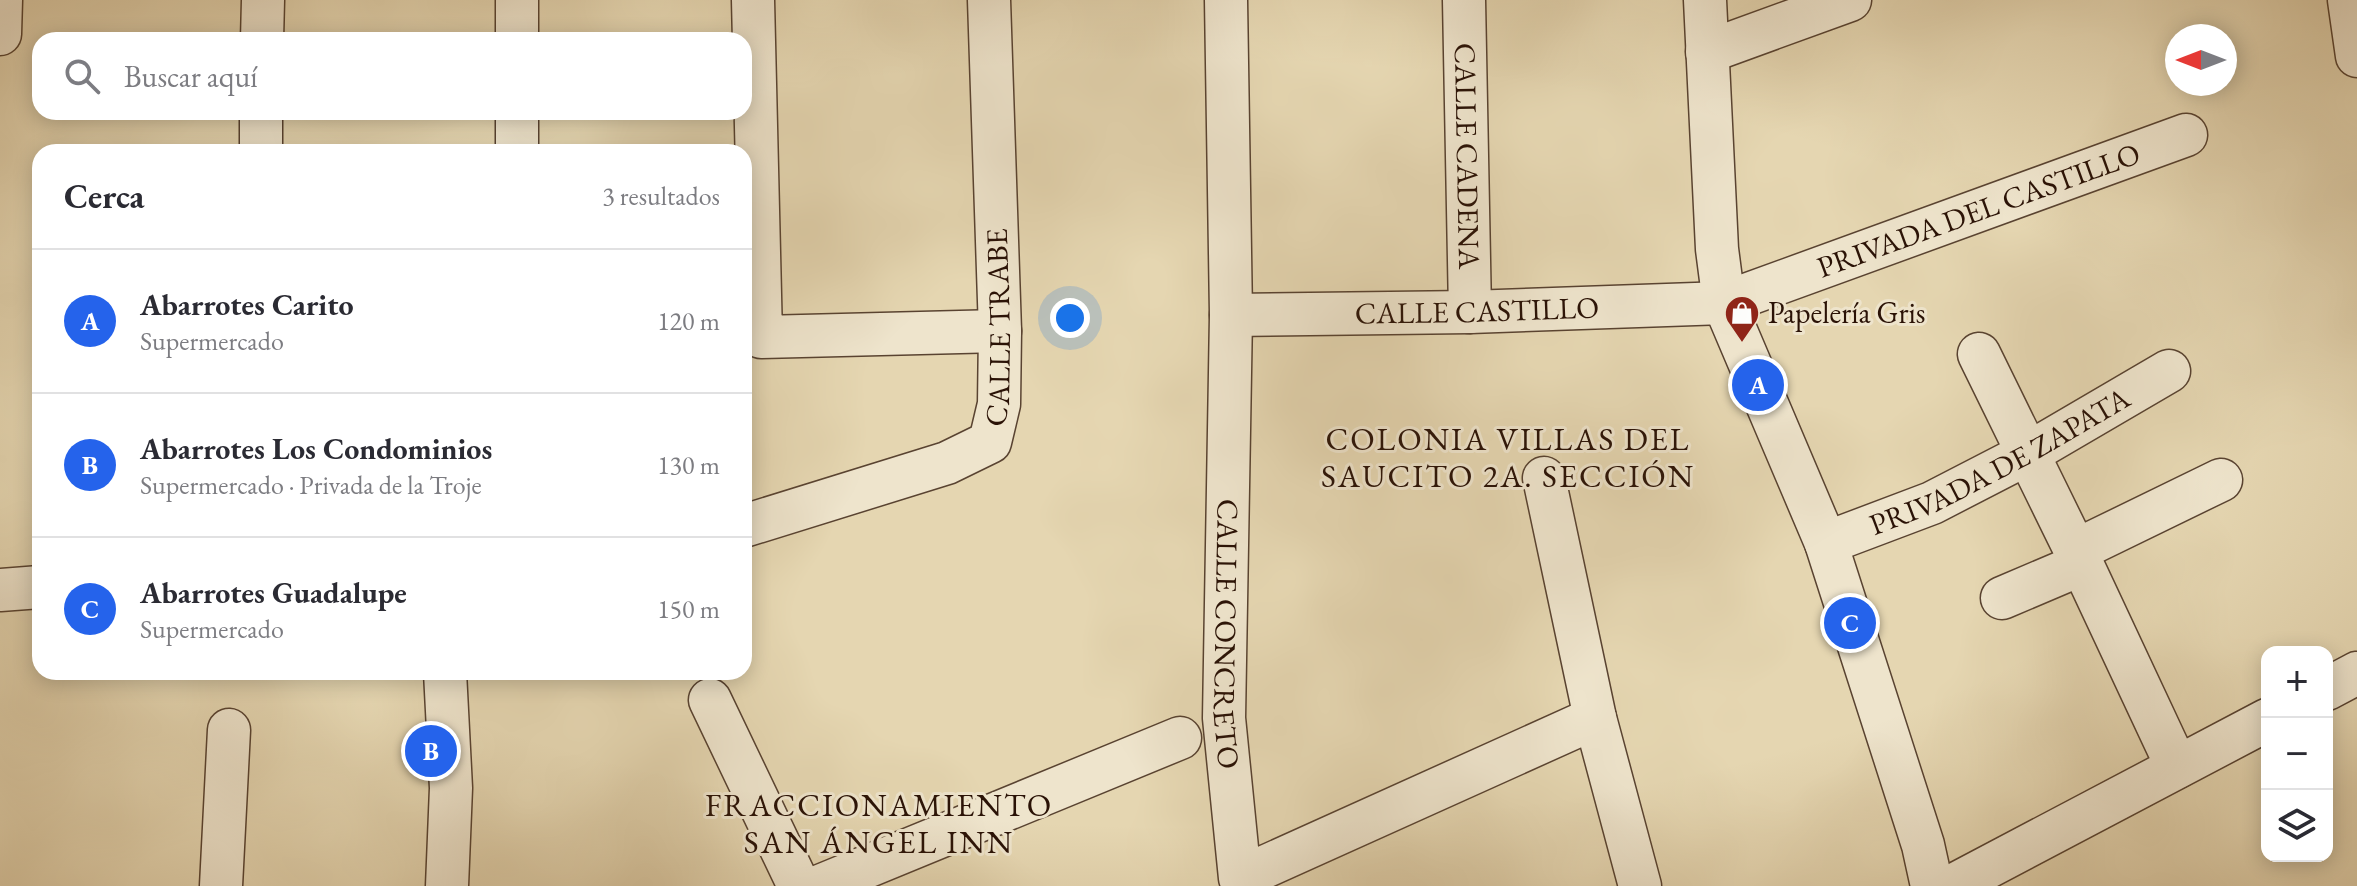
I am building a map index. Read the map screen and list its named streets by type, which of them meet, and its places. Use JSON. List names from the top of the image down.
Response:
{
  "streets": {
    "street": [
      "CALLE CADENA",
      "PRIVADA DEL CASTILLO",
      "CALLE CASTILLO",
      "CALLE TRABE",
      "PRIVADA DE ZAPATA",
      "CALLE CONCRETO"
    ]
  },
  "crossings": [
    ["CALLE CADENA", "CALLE CASTILLO"],
    ["PRIVADA DEL CASTILLO", "CALLE CASTILLO"],
    ["CALLE CASTILLO", "CALLE CONCRETO"]
  ],
  "districts": ["COLONIA VILLAS DEL SAUCITO 2A. SECCIÓN", "FRACCIONAMIENTO SAN ÁNGEL INN"],
  "places": {
    "shop": ["Papelería Gris"]
  },
  "north": "left",
  "page": {
    "search": "Buscar aquí",
    "heading": ["Cerca", "3 resultados"],
    "list": [
      {
        "mark": "A",
        "name": "Abarrotes Carito",
        "note": "Supermercado",
        "value": "120 m"
      },
      {
        "mark": "B",
        "name": "Abarrotes Los Condominios",
        "note": "Supermercado · Privada de la Troje",
        "value": "130 m"
      },
      {
        "mark": "C",
        "name": "Abarrotes Guadalupe",
        "note": "Supermercado",
        "value": "150 m"
      }
    ],
    "pins": ["A", "C", "B"],
    "map_buttons": ["+", "−"]
  }
}
